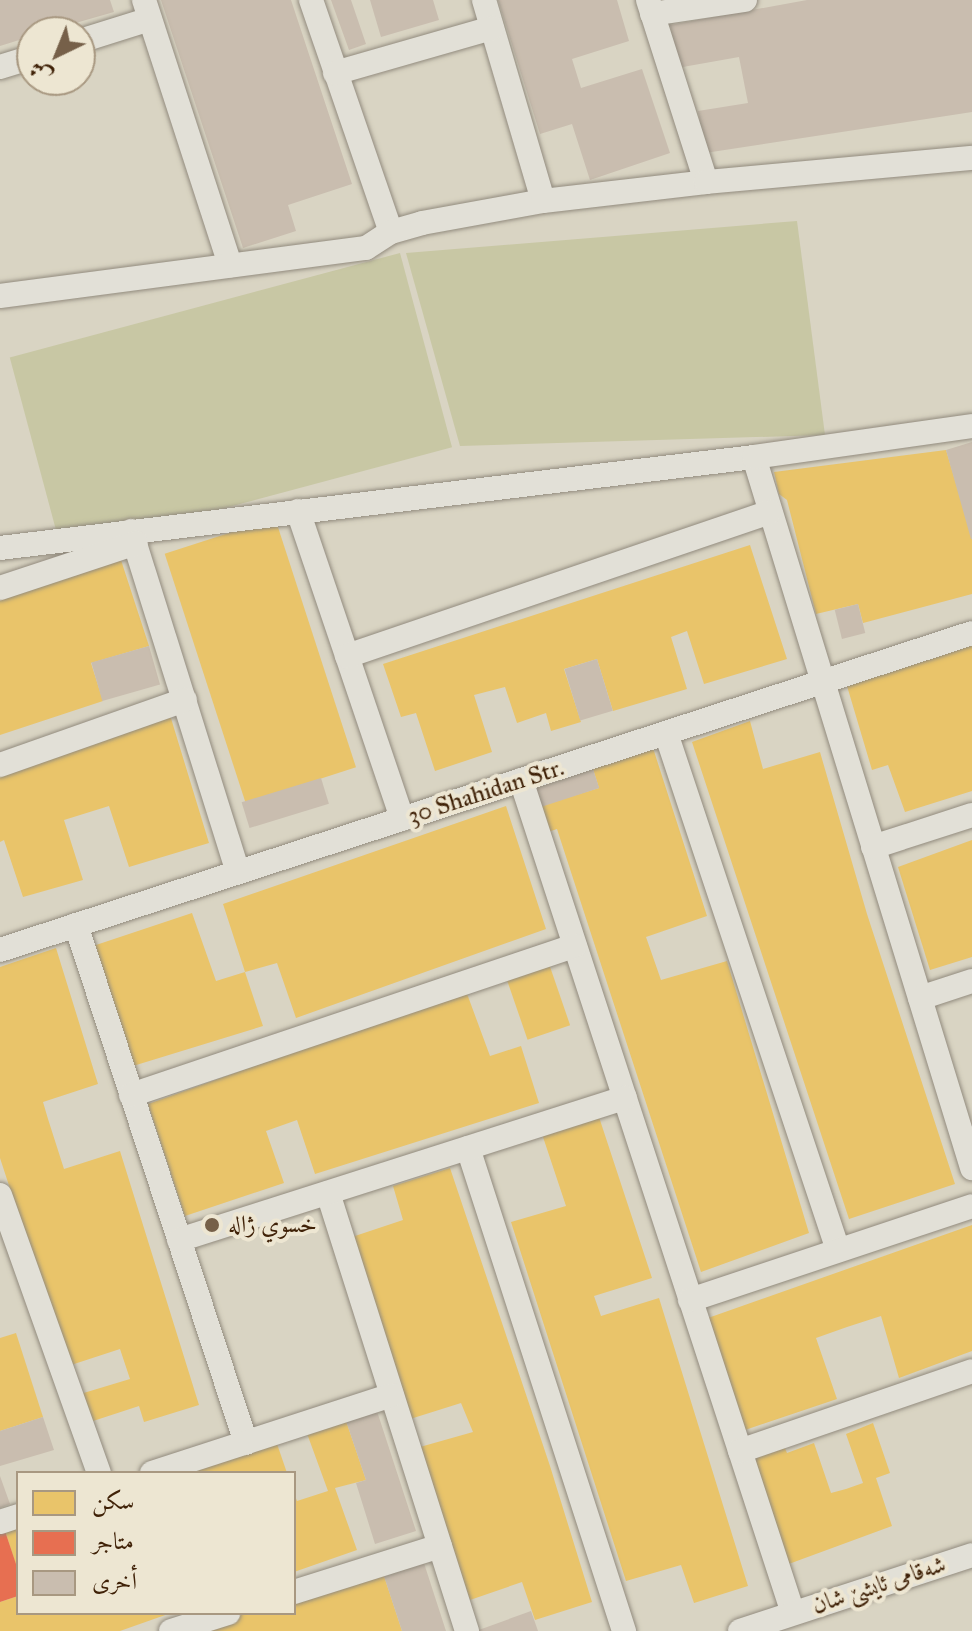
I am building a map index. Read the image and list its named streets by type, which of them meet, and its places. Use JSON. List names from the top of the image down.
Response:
{
  "streets": {
    "street": ["30 Shahidan Str.", "شەقامی ئایشێ شان"]
  },
  "places": ["خسوي ژاله"],
  "legend": ["سكن", "متاجر", "أخرى"],
  "north": "bottom left"
}
